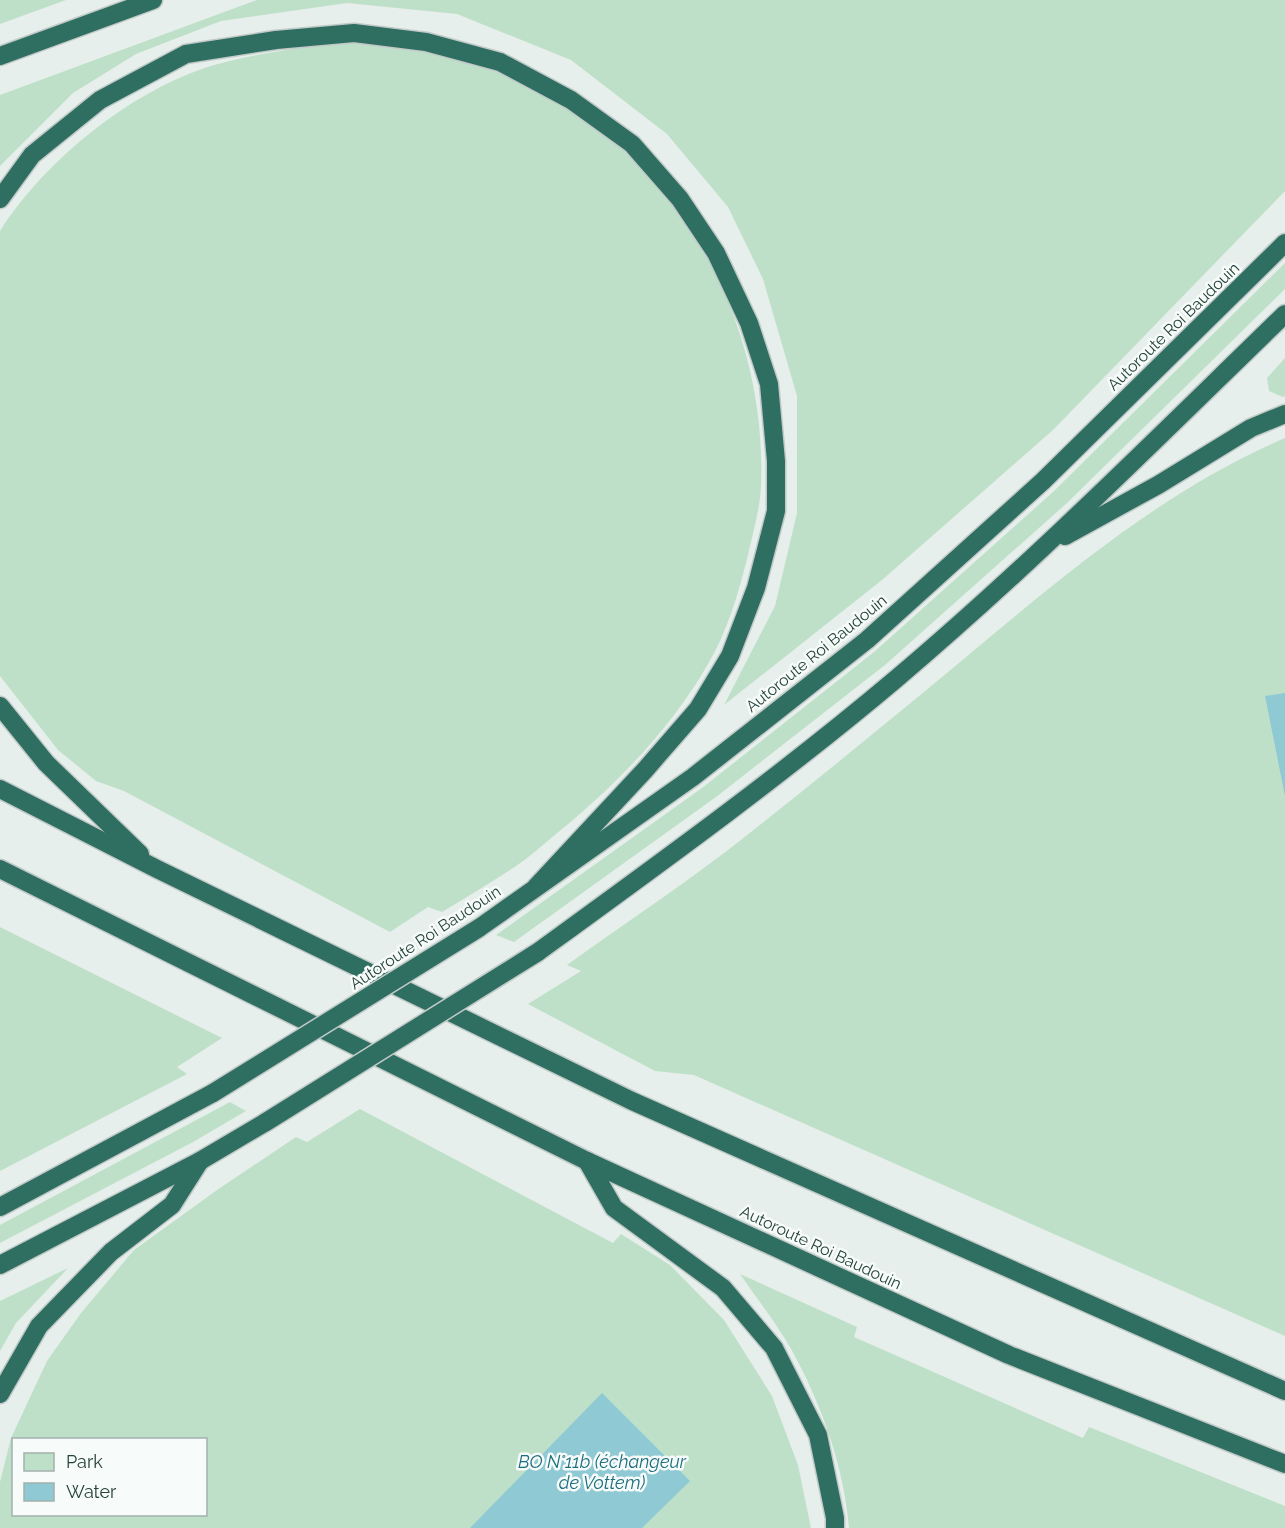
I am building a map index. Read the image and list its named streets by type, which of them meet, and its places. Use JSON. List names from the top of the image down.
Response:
{
  "streets": {
    "highway": ["Autoroute Roi Baudouin"]
  },
  "water": ["BO N°11b (échangeur de Vottem)"],
  "legend": ["Park", "Water"]
}
